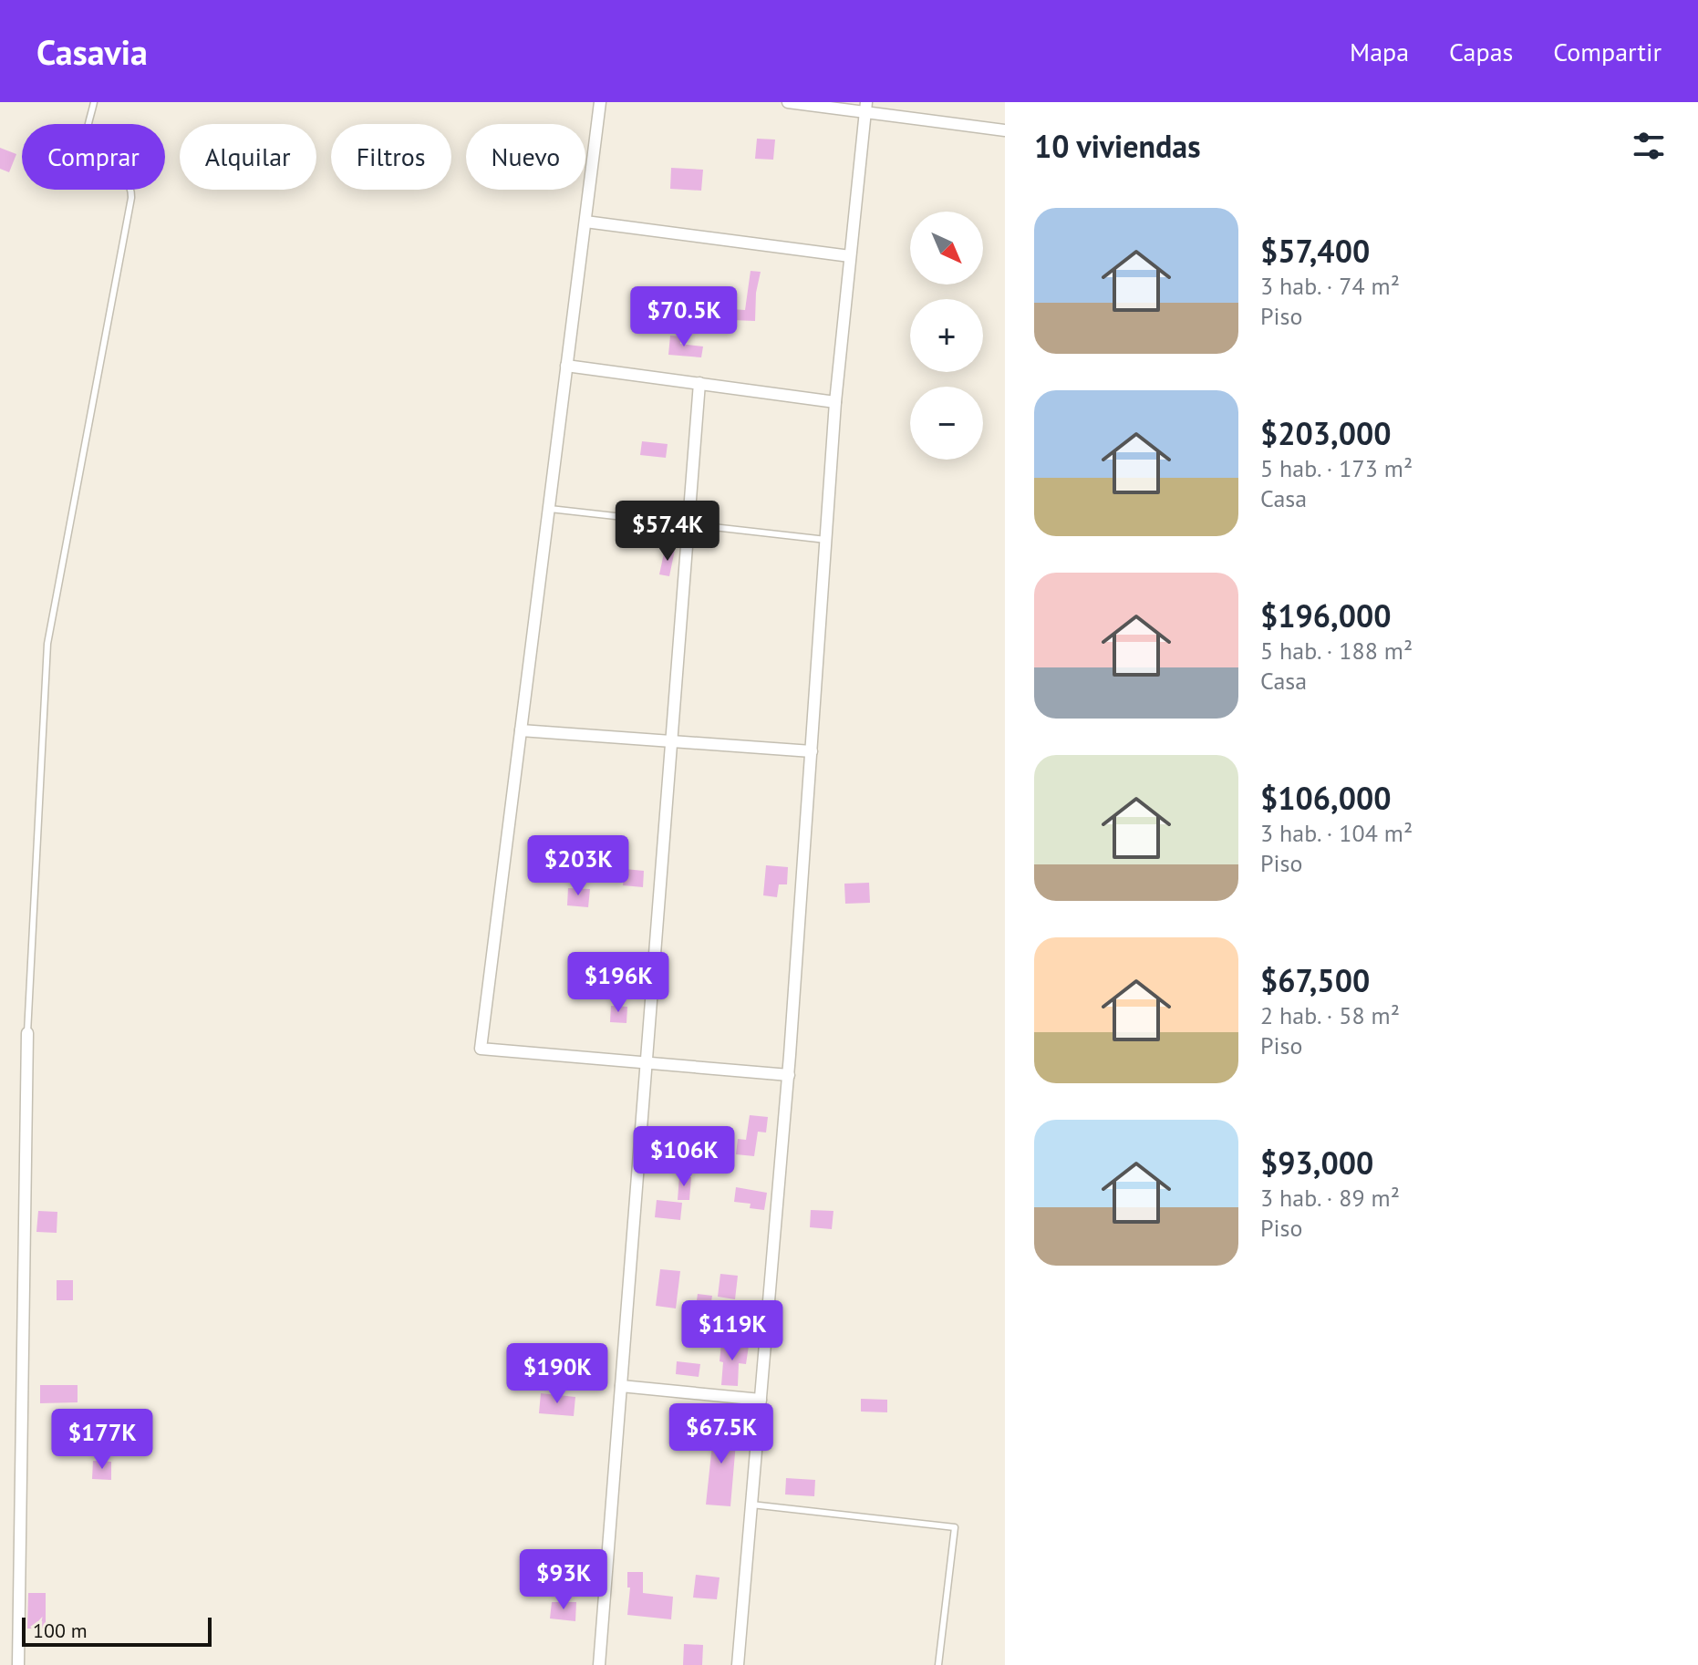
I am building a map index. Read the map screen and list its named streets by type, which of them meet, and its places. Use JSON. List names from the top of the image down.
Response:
{
  "scale_bar": "100 m",
  "north": "bottom right",
  "page": {
    "header": "Casavia",
    "nav": ["Mapa", "Capas", "Compartir"],
    "heading": "10 viviendas",
    "chip": [
      "Comprar",
      "Alquilar",
      "Filtros",
      "Nuevo"
    ],
    "list": [
      {
        "name": "$57,400",
        "note": "3 hab. · 74 m² · Piso"
      },
      {
        "name": "$203,000",
        "note": "5 hab. · 173 m² · Casa"
      },
      {
        "name": "$196,000",
        "note": "5 hab. · 188 m² · Casa"
      },
      {
        "name": "$106,000",
        "note": "3 hab. · 104 m² · Piso"
      },
      {
        "name": "$67,500",
        "note": "2 hab. · 58 m² · Piso"
      },
      {
        "name": "$93,000",
        "note": "3 hab. · 89 m² · Piso"
      }
    ],
    "map_buttons": ["+", "−"],
    "price": [
      "$70.5K",
      "$57.4K",
      "$203K",
      "$196K",
      "$106K",
      "$119K",
      "$190K",
      "$67.5K",
      "$177K",
      "$93K"
    ],
    "scale": "100 m"
  }
}
